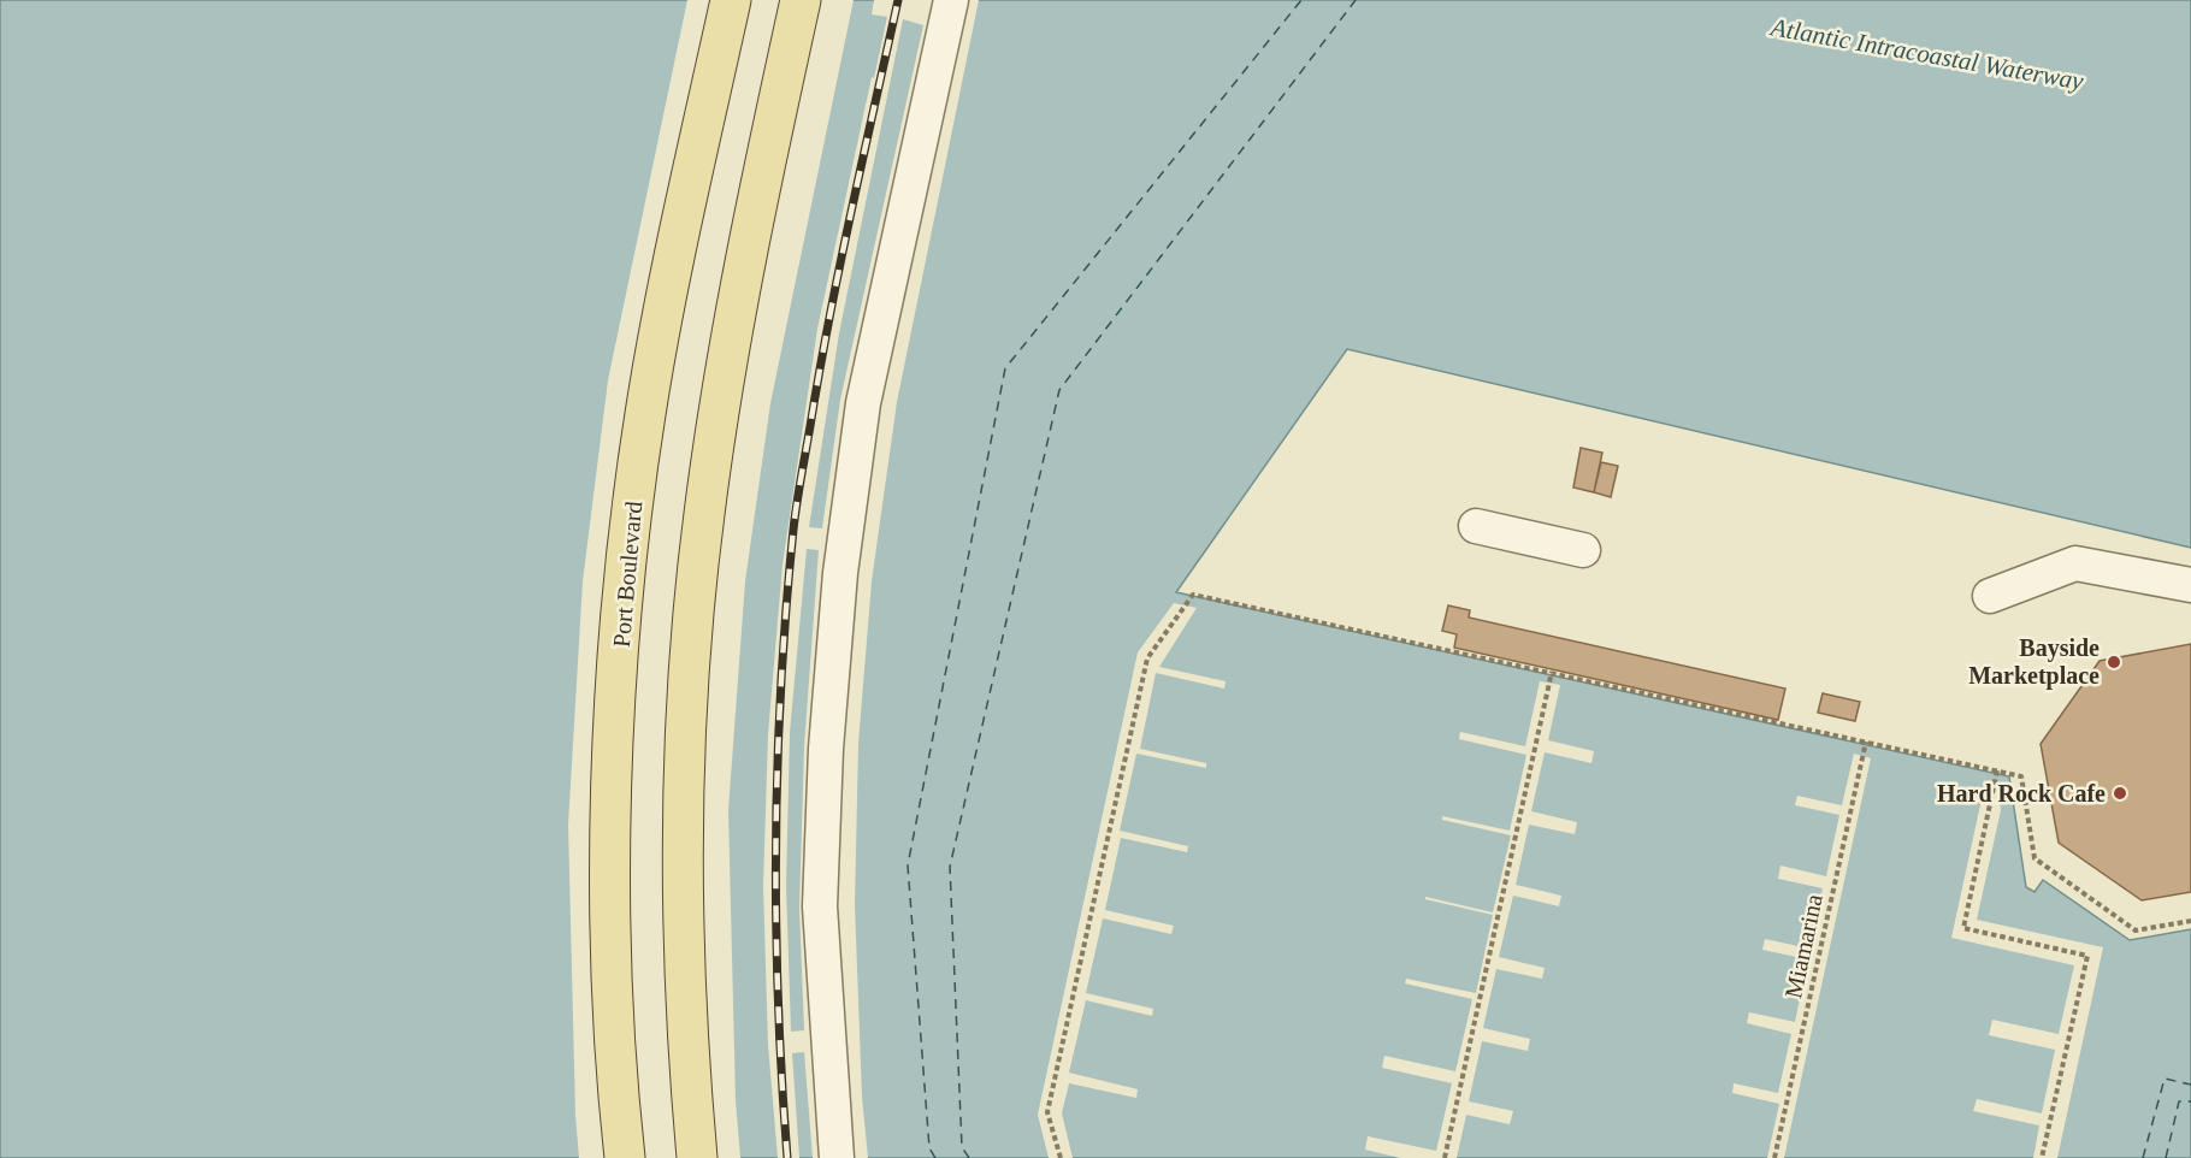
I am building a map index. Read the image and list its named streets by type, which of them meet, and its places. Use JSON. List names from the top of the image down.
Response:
{
  "streets": {
    "main road": ["Port Boulevard"],
    "path": ["Miamarina"]
  },
  "water": ["Atlantic Intracoastal Waterway"],
  "places": ["Bayside Marketplace", "Hard Rock Cafe"]
}
